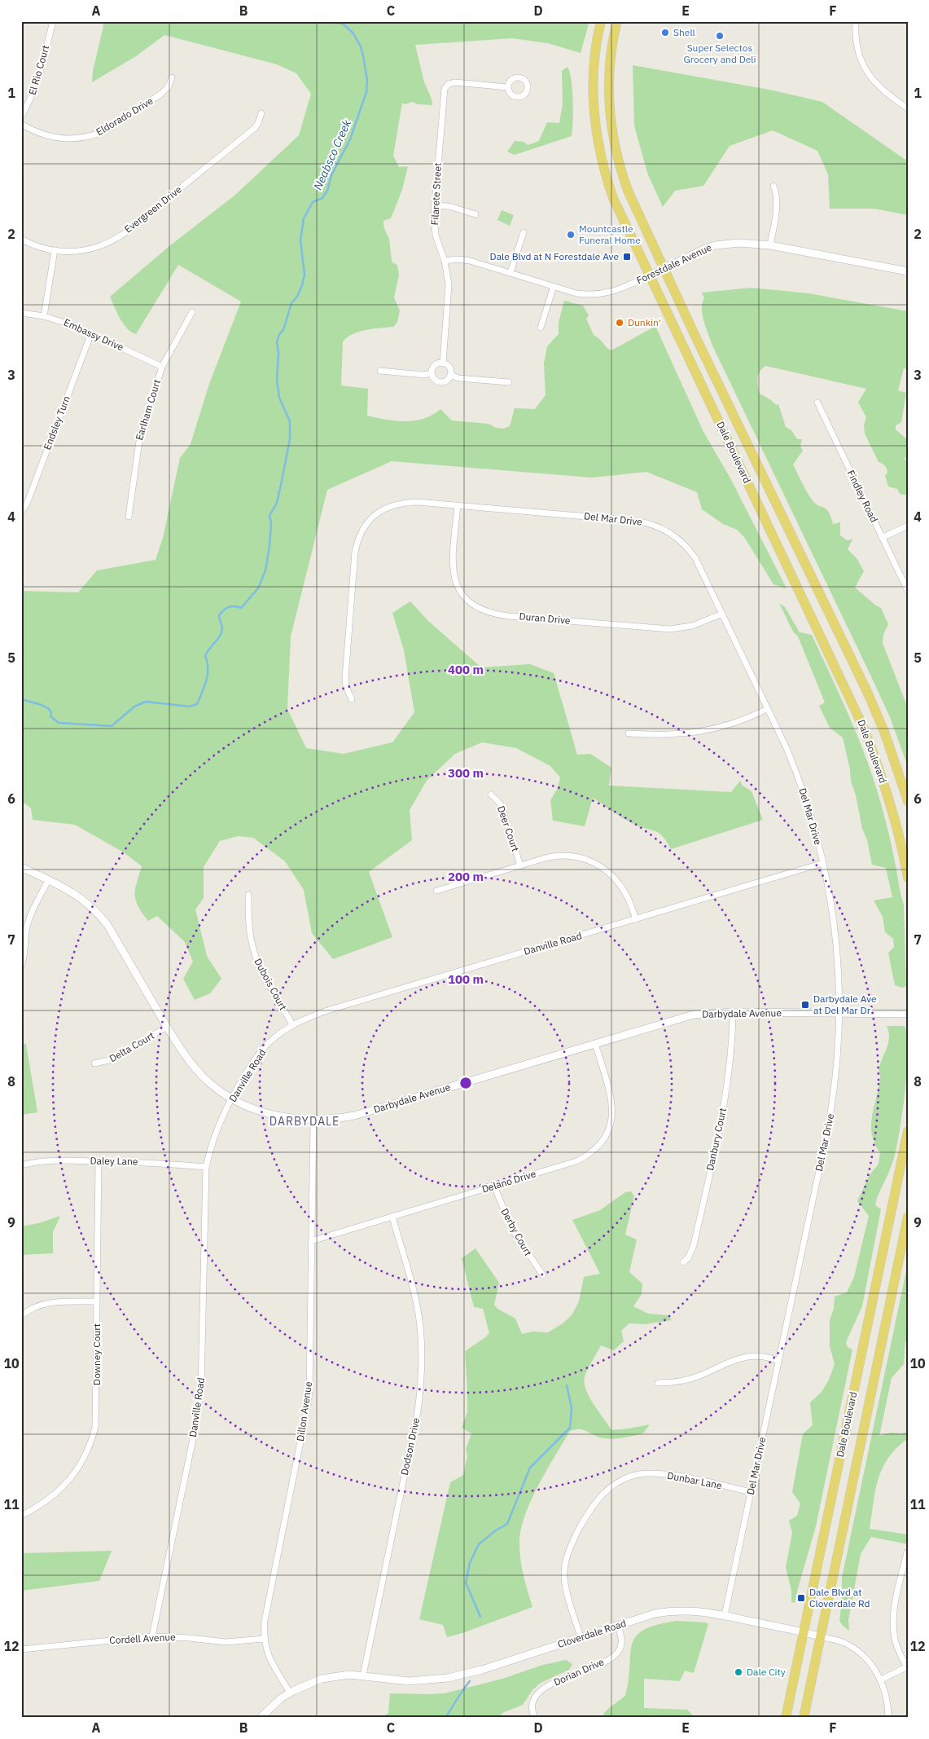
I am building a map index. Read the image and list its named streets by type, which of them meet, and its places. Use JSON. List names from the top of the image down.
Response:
{
  "streets": {
    "main road": ["Dale Boulevard"],
    "street": [
      "El Rio Court",
      "Eldorado Drive",
      "Filarete Street",
      "Evergreen Drive",
      "Forestdale Avenue",
      "Embassy Drive",
      "Earlham Court",
      "Endsley Turn",
      "Findley Road",
      "Del Mar Drive",
      "Duran Drive",
      "Deer Court",
      "Danville Road",
      "Dubois Court",
      "Darbydale Avenue",
      "Delta Court",
      "Danbury Court",
      "Daley Lane",
      "Delano Drive",
      "Derby Court",
      "Downey Court",
      "Dillon Avenue",
      "Dodson Drive",
      "Dunbar Lane",
      "Cloverdale Road",
      "Cordell Avenue",
      "Dorian Drive"
    ]
  },
  "crossings": [
    ["Filarete Street", "Forestdale Avenue"],
    ["Forestdale Avenue", "Dale Boulevard"],
    ["Embassy Drive", "Earlham Court"],
    ["Embassy Drive", "Endsley Turn"],
    ["Dale Boulevard", "Cloverdale Road"],
    ["Del Mar Drive", "Duran Drive"],
    ["Del Mar Drive", "Danville Road"],
    ["Del Mar Drive", "Darbydale Avenue"],
    ["Del Mar Drive", "Dunbar Lane"],
    ["Del Mar Drive", "Cloverdale Road"],
    ["Danville Road", "Dubois Court"],
    ["Danville Road", "Darbydale Avenue"],
    ["Danville Road", "Daley Lane"],
    ["Danville Road", "Cordell Avenue"],
    ["Darbydale Avenue", "Delta Court"],
    ["Darbydale Avenue", "Danbury Court"],
    ["Darbydale Avenue", "Delano Drive"],
    ["Darbydale Avenue", "Dillon Avenue"],
    ["Daley Lane", "Downey Court"],
    ["Delano Drive", "Derby Court"],
    ["Delano Drive", "Dillon Avenue"],
    ["Delano Drive", "Dodson Drive"],
    ["Dillon Avenue", "Cloverdale Road"],
    ["Dillon Avenue", "Cordell Avenue"],
    ["Dodson Drive", "Cloverdale Road"],
    ["Dunbar Lane", "Cloverdale Road"],
    ["Cloverdale Road", "Dorian Drive"]
  ],
  "districts": ["DARBYDALE"],
  "water": ["Neabsco Creek"],
  "places": {
    "other": [
      "Shell",
      "Super Selectos Grocery and Deli",
      "Mountcastle Funeral Home",
      "Dunkin'",
      "Dale City"
    ],
    "transit": ["Dale Blvd at N Forestdale Ave", "Darbydale Ave at Del Mar Dr", "Dale Blvd at Cloverdale Rd"]
  },
  "grid": {
    "columns": [
      "A",
      "B",
      "C",
      "D",
      "E",
      "F"
    ],
    "rows": [
      "1",
      "2",
      "3",
      "4",
      "5",
      "6",
      "7",
      "8",
      "9",
      "10",
      "11",
      "12"
    ]
  },
  "rings": [
    "400 m",
    "300 m",
    "200 m",
    "100 m"
  ]
}
